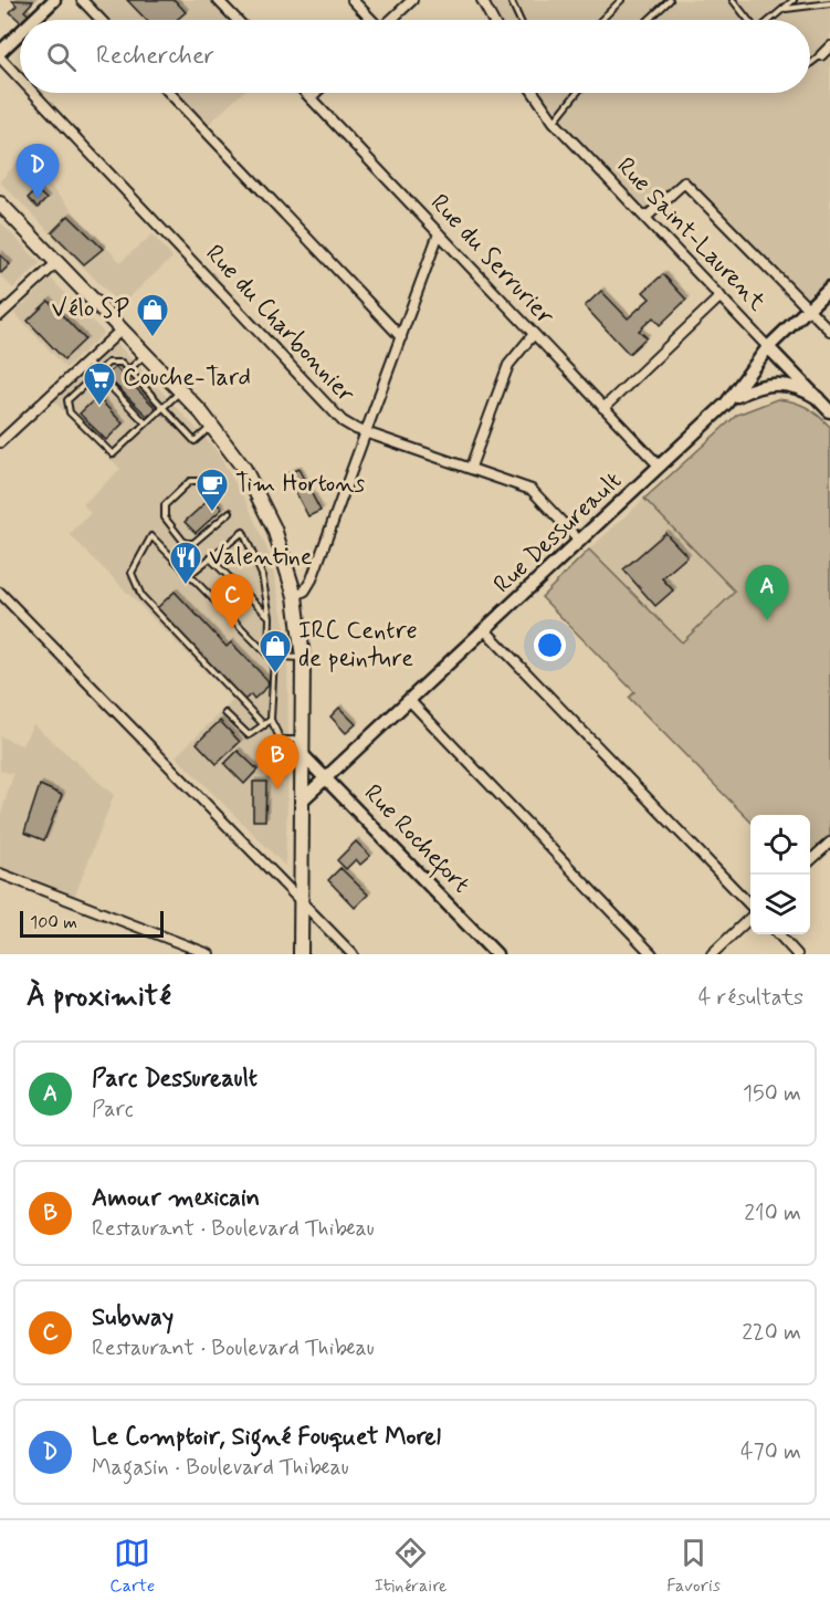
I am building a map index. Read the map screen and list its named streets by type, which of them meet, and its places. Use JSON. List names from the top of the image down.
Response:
{
  "streets": {
    "street": [
      "Rue Saint-Laurent",
      "Rue du Serrurier",
      "Rue du Charbonnier",
      "Rue Dessureault",
      "Rue Rochefort"
    ]
  },
  "crossings": [
    ["Rue Saint-Laurent", "Rue Dessureault"],
    ["Rue du Serrurier", "Rue Dessureault"],
    ["Rue du Charbonnier", "Rue Dessureault"],
    ["Rue Dessureault", "Rue Rochefort"]
  ],
  "places": {
    "shop": ["Vélo SP", "IRC Centre de peinture"],
    "supermarket": ["Couche-Tard"],
    "cafe": ["Tim Hortons"],
    "restaurant": ["Valentine"]
  },
  "scale_bar": "100 m",
  "page": {
    "search": "Rechercher",
    "pins": [
      "D",
      "A",
      "C",
      "B"
    ],
    "scale": "100 m",
    "heading": ["À proximité", "4 résultats"],
    "list": [
      {
        "mark": "A",
        "name": "Parc Dessureault",
        "note": "Parc",
        "value": "150 m"
      },
      {
        "mark": "B",
        "name": "Amour mexicain",
        "note": "Restaurant · Boulevard Thibeau",
        "value": "210 m"
      },
      {
        "mark": "C",
        "name": "Subway",
        "note": "Restaurant · Boulevard Thibeau",
        "value": "220 m"
      },
      {
        "mark": "D",
        "name": "Le Comptoir, Signé Fouquet Morel",
        "note": "Magasin · Boulevard Thibeau",
        "value": "470 m"
      }
    ],
    "nav": ["Carte", "Itinéraire", "Favoris"]
  }
}
